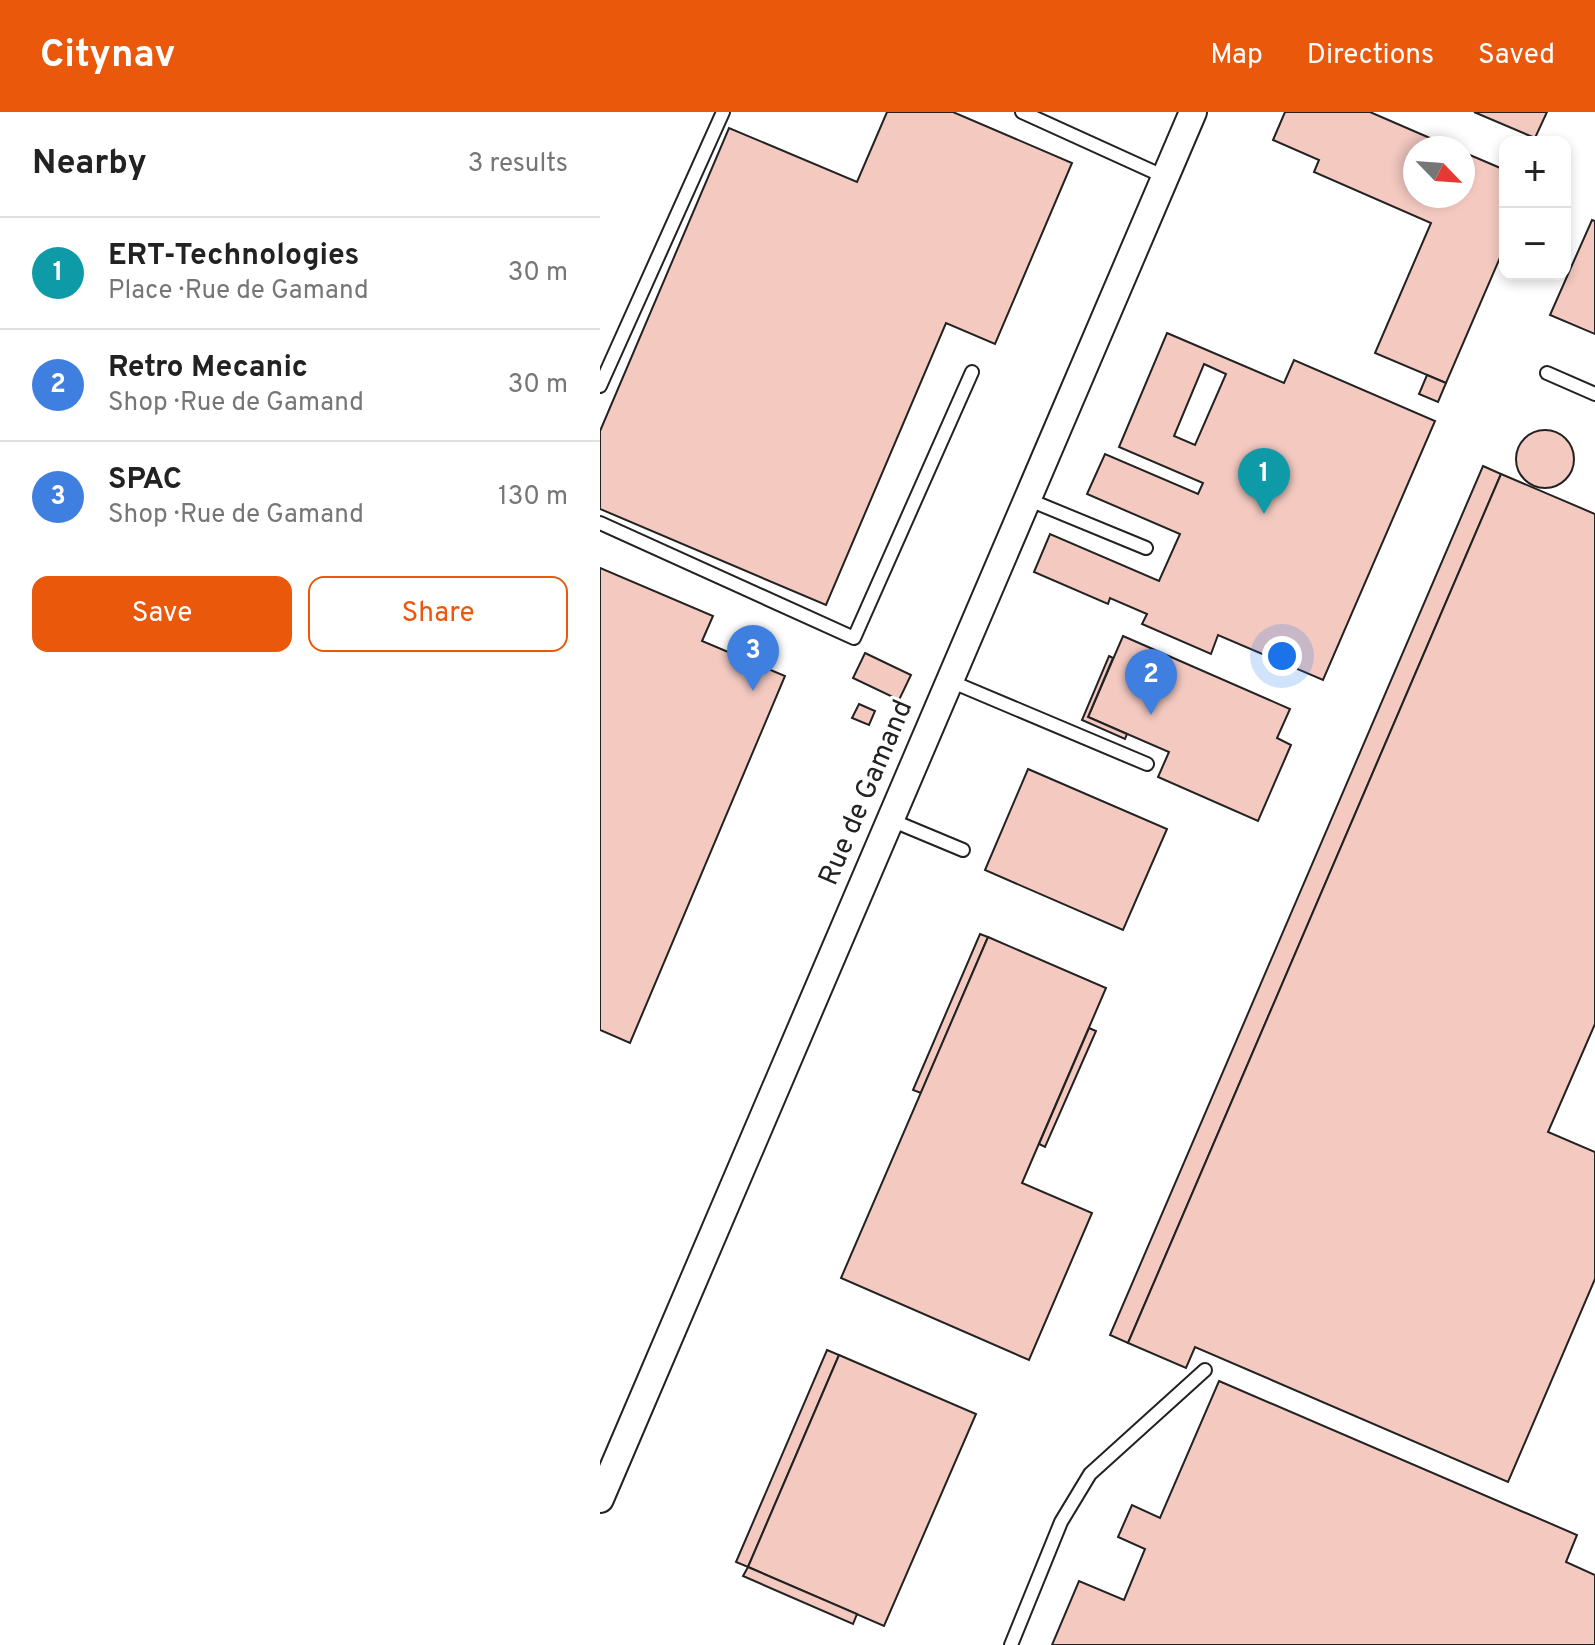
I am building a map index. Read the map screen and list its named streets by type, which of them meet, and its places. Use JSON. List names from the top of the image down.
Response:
{
  "streets": {
    "street": ["Rue de Gamand"]
  },
  "north": "bottom right",
  "page": {
    "header": "Citynav",
    "nav": ["Map", "Directions", "Saved"],
    "heading": ["Nearby", "3 results"],
    "map_buttons": ["+", "−"],
    "list": [
      {
        "mark": "1",
        "name": "ERT-Technologies",
        "note": "Place · Rue de Gamand",
        "value": "30 m"
      },
      {
        "mark": "2",
        "name": "Retro Mecanic",
        "note": "Shop · Rue de Gamand",
        "value": "30 m"
      },
      {
        "mark": "3",
        "name": "SPAC",
        "note": "Shop · Rue de Gamand",
        "value": "130 m"
      }
    ],
    "pins": ["1", "3", "2"],
    "buttons": ["Save", "Share"]
  }
}
